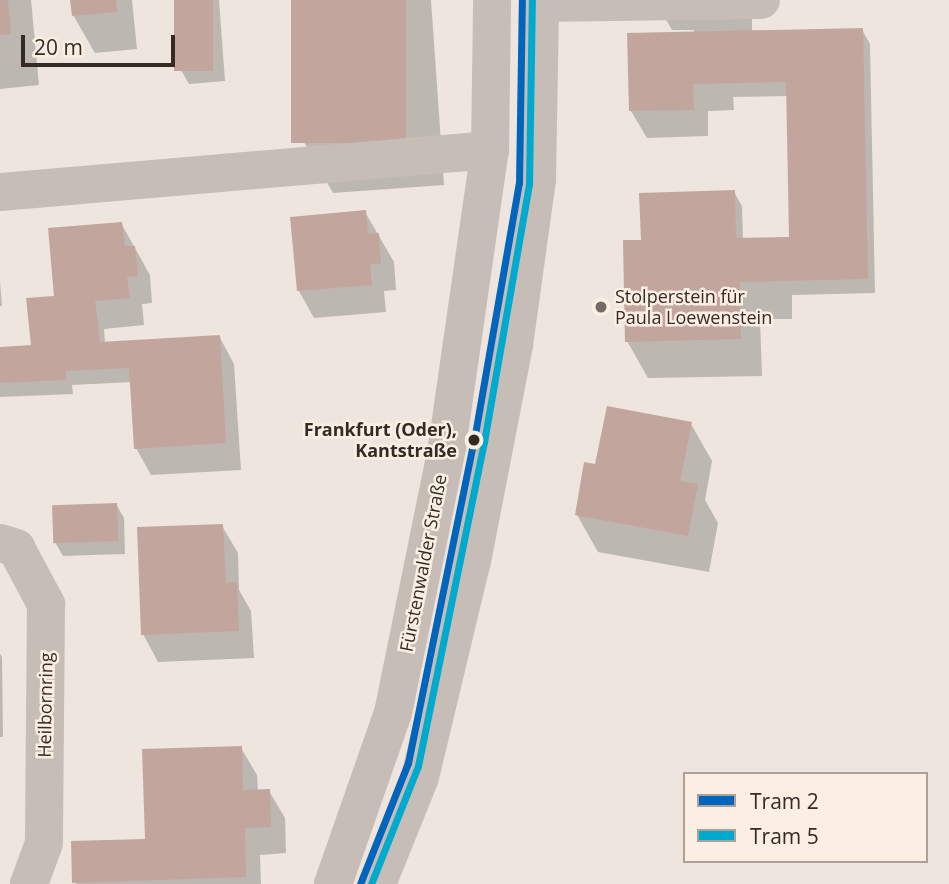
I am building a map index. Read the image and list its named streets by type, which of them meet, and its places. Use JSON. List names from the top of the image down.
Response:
{
  "streets": {
    "street": ["Fürstenwalder Straße", "Heilbornring"]
  },
  "places": ["Stolperstein für Paula Loewenstein", "Frankfurt (Oder), Kantstraße"],
  "lines": ["tram line 2", "tram line 5"],
  "legend": ["Tram 2", "Tram 5"],
  "scale_bar": "20 m"
}
